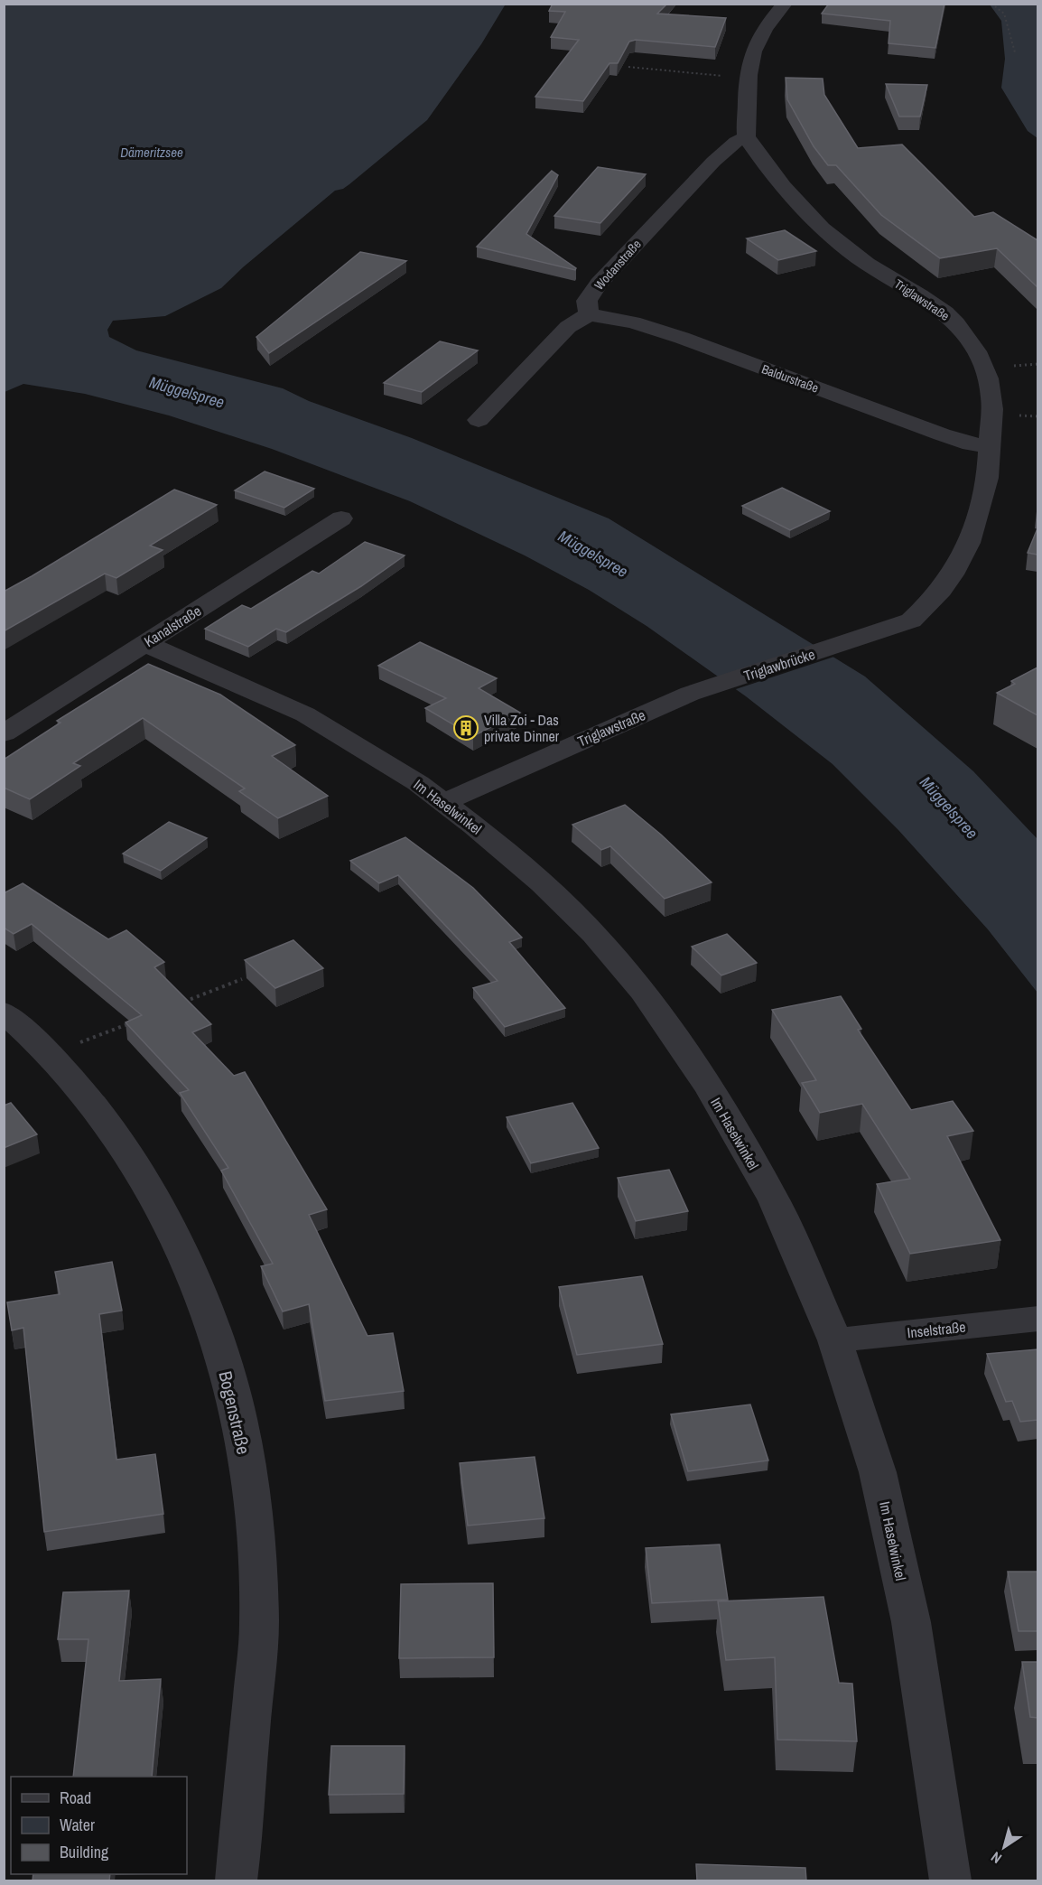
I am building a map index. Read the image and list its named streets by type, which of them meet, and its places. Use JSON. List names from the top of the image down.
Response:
{
  "streets": {
    "street": [
      "Wodanstraße",
      "Triglawstraße",
      "Baldurstraße",
      "Kanalstraße",
      "Triglawbrücke",
      "Im Haselwinkel",
      "Inselstraße",
      "Bogenstraße"
    ]
  },
  "crossings": [
    ["Wodanstraße", "Triglawstraße"],
    ["Wodanstraße", "Baldurstraße"],
    ["Triglawstraße", "Baldurstraße"],
    ["Triglawstraße", "Triglawbrücke"],
    ["Triglawstraße", "Im Haselwinkel"],
    ["Kanalstraße", "Im Haselwinkel"],
    ["Im Haselwinkel", "Inselstraße"]
  ],
  "water": ["Dämeritzsee", "Müggelspree"],
  "places": {
    "building": ["Villa Zoi - Das private Dinner"]
  },
  "legend": ["Road", "Water", "Building"],
  "north": "bottom left"
}
